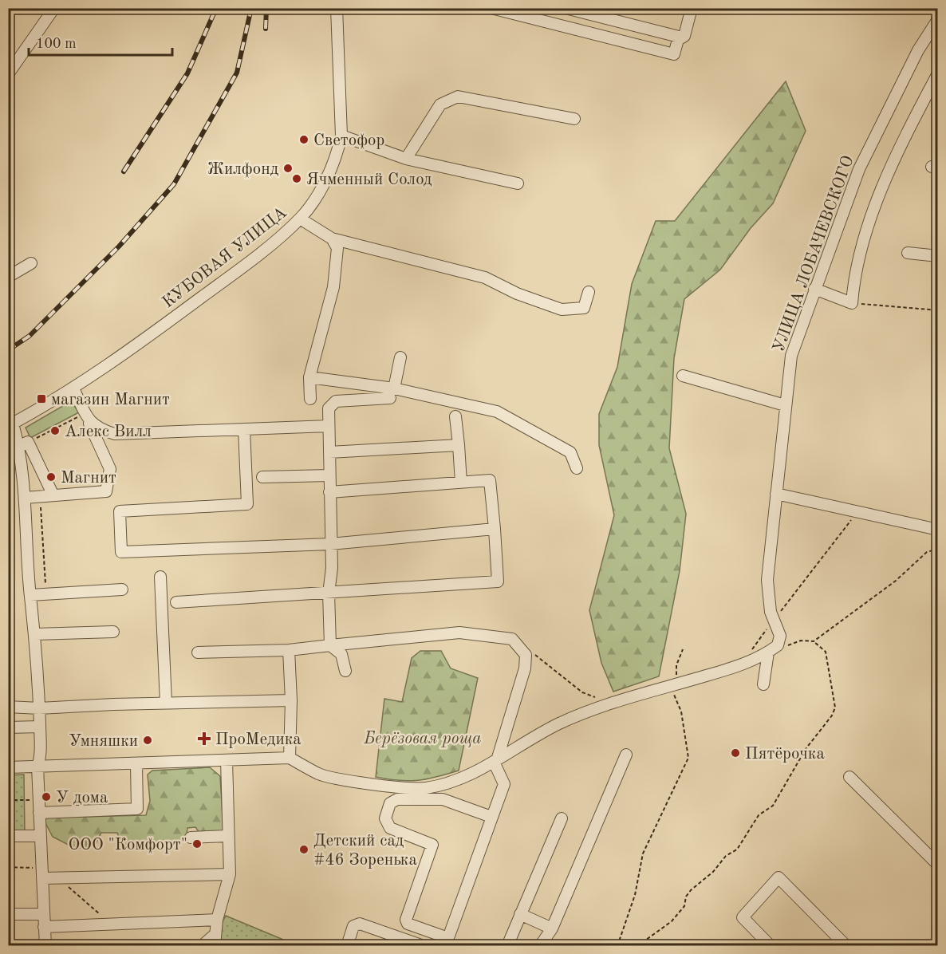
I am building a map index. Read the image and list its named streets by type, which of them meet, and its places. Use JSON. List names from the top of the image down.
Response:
{
  "streets": {
    "street": ["УЛИЦА ЛОБАЧЕВСКОГО", "КУБОВАЯ УЛИЦА"]
  },
  "parks": ["Берёзовая роща"],
  "places": {
    "other": [
      "Светофор",
      "Жилфонд",
      "Ячменный Солод",
      "Алекс Вилл",
      "Магнит",
      "Умняшки",
      "Пятёрочка",
      "У дома",
      "ООО \"Комфорт\"",
      "Детский сад #46 Зоренька"
    ],
    "transit": ["магазин Магнит"],
    "health": ["ПроМедика"]
  },
  "scale_bar": "100 m"
}
